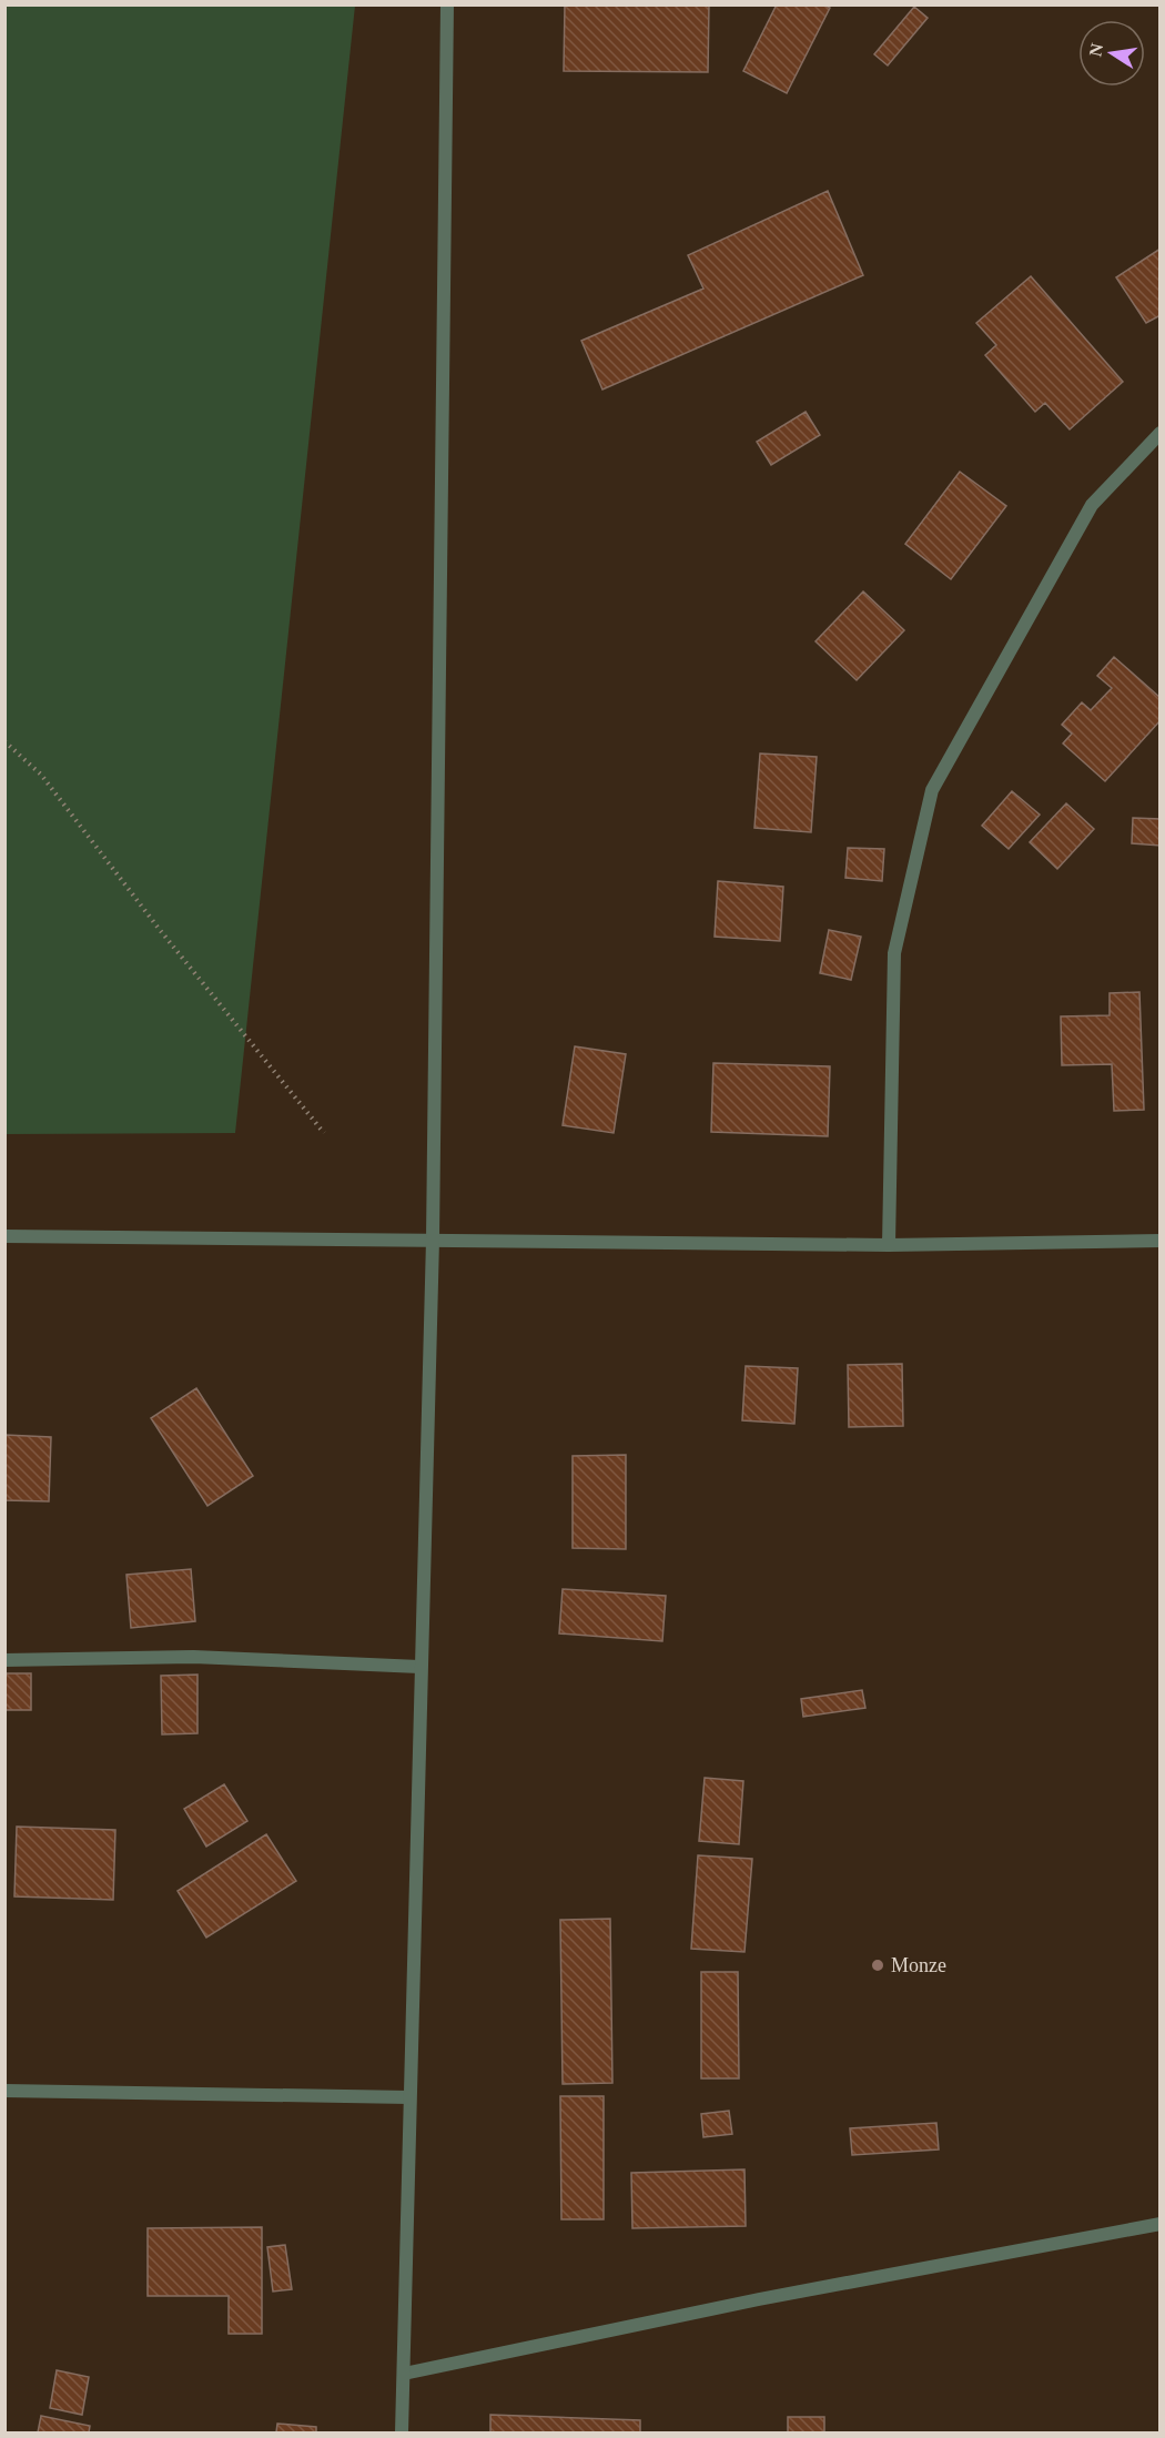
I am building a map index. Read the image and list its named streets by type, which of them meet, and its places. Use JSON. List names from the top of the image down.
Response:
{
  "places": ["Monze"],
  "north": "left"
}
